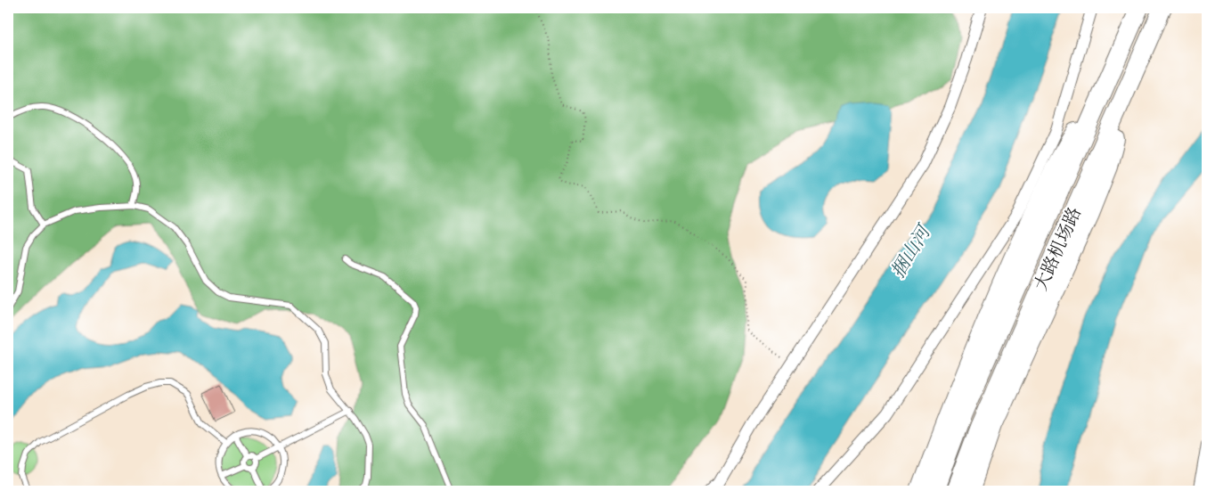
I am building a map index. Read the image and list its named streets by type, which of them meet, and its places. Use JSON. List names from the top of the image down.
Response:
{
  "streets": {
    "main road": ["大路机场路"]
  },
  "water": ["捆山河"]
}
